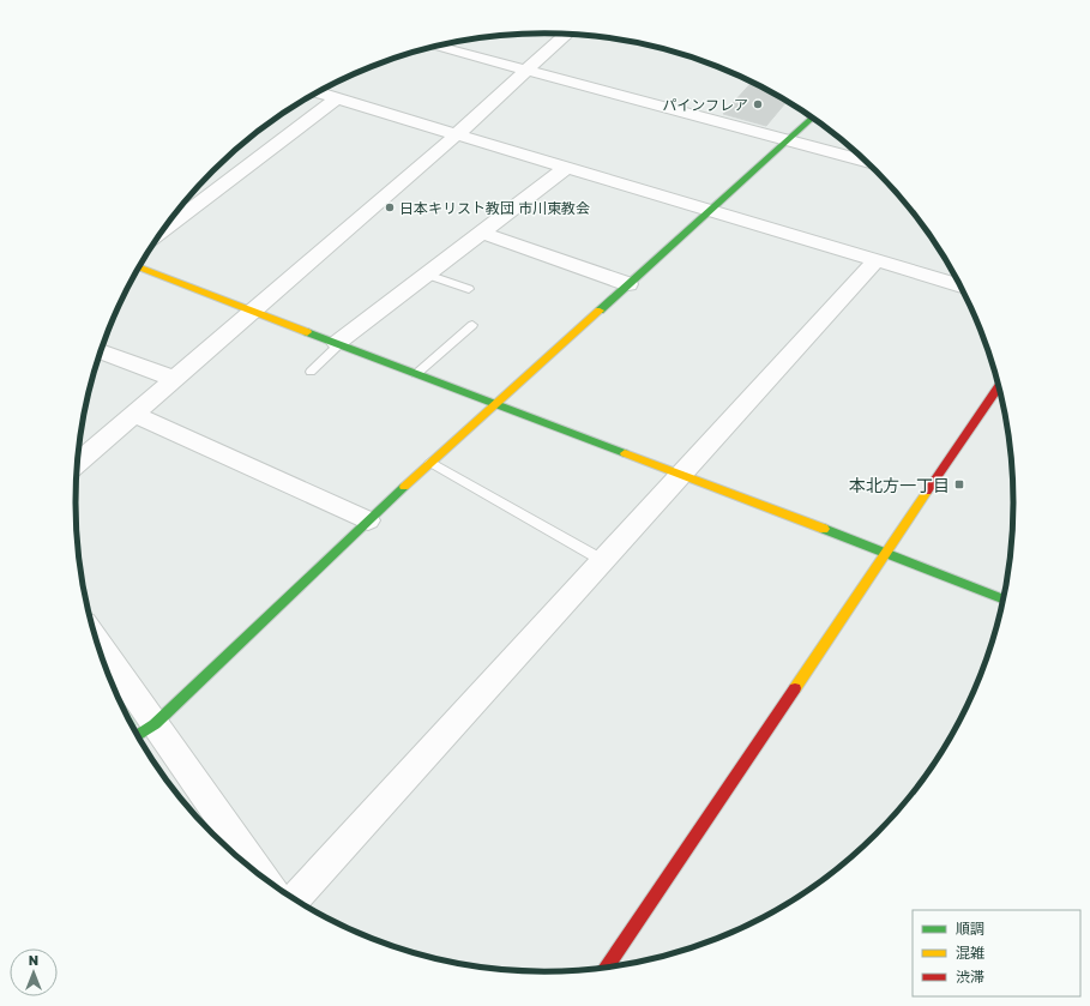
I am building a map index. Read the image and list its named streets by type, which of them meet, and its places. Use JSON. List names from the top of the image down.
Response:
{
  "places": {
    "other": ["パインフレア", "日本キリスト教団 市川東教会"],
    "transit": ["本北方一丁目"]
  },
  "legend": ["順調", "混雑", "渋滞"],
  "north": "top"
}
